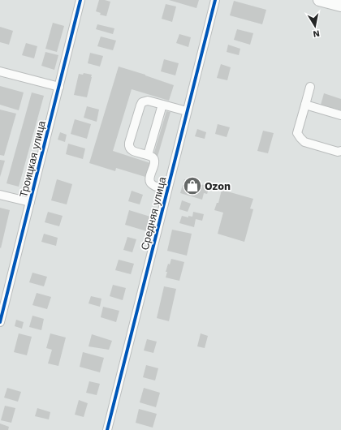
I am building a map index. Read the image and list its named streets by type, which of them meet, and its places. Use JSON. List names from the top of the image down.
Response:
{
  "streets": {
    "street": ["Троицкая улица", "Средняя улица"]
  },
  "places": {
    "shop": ["Ozon"]
  },
  "north": "bottom"
}
